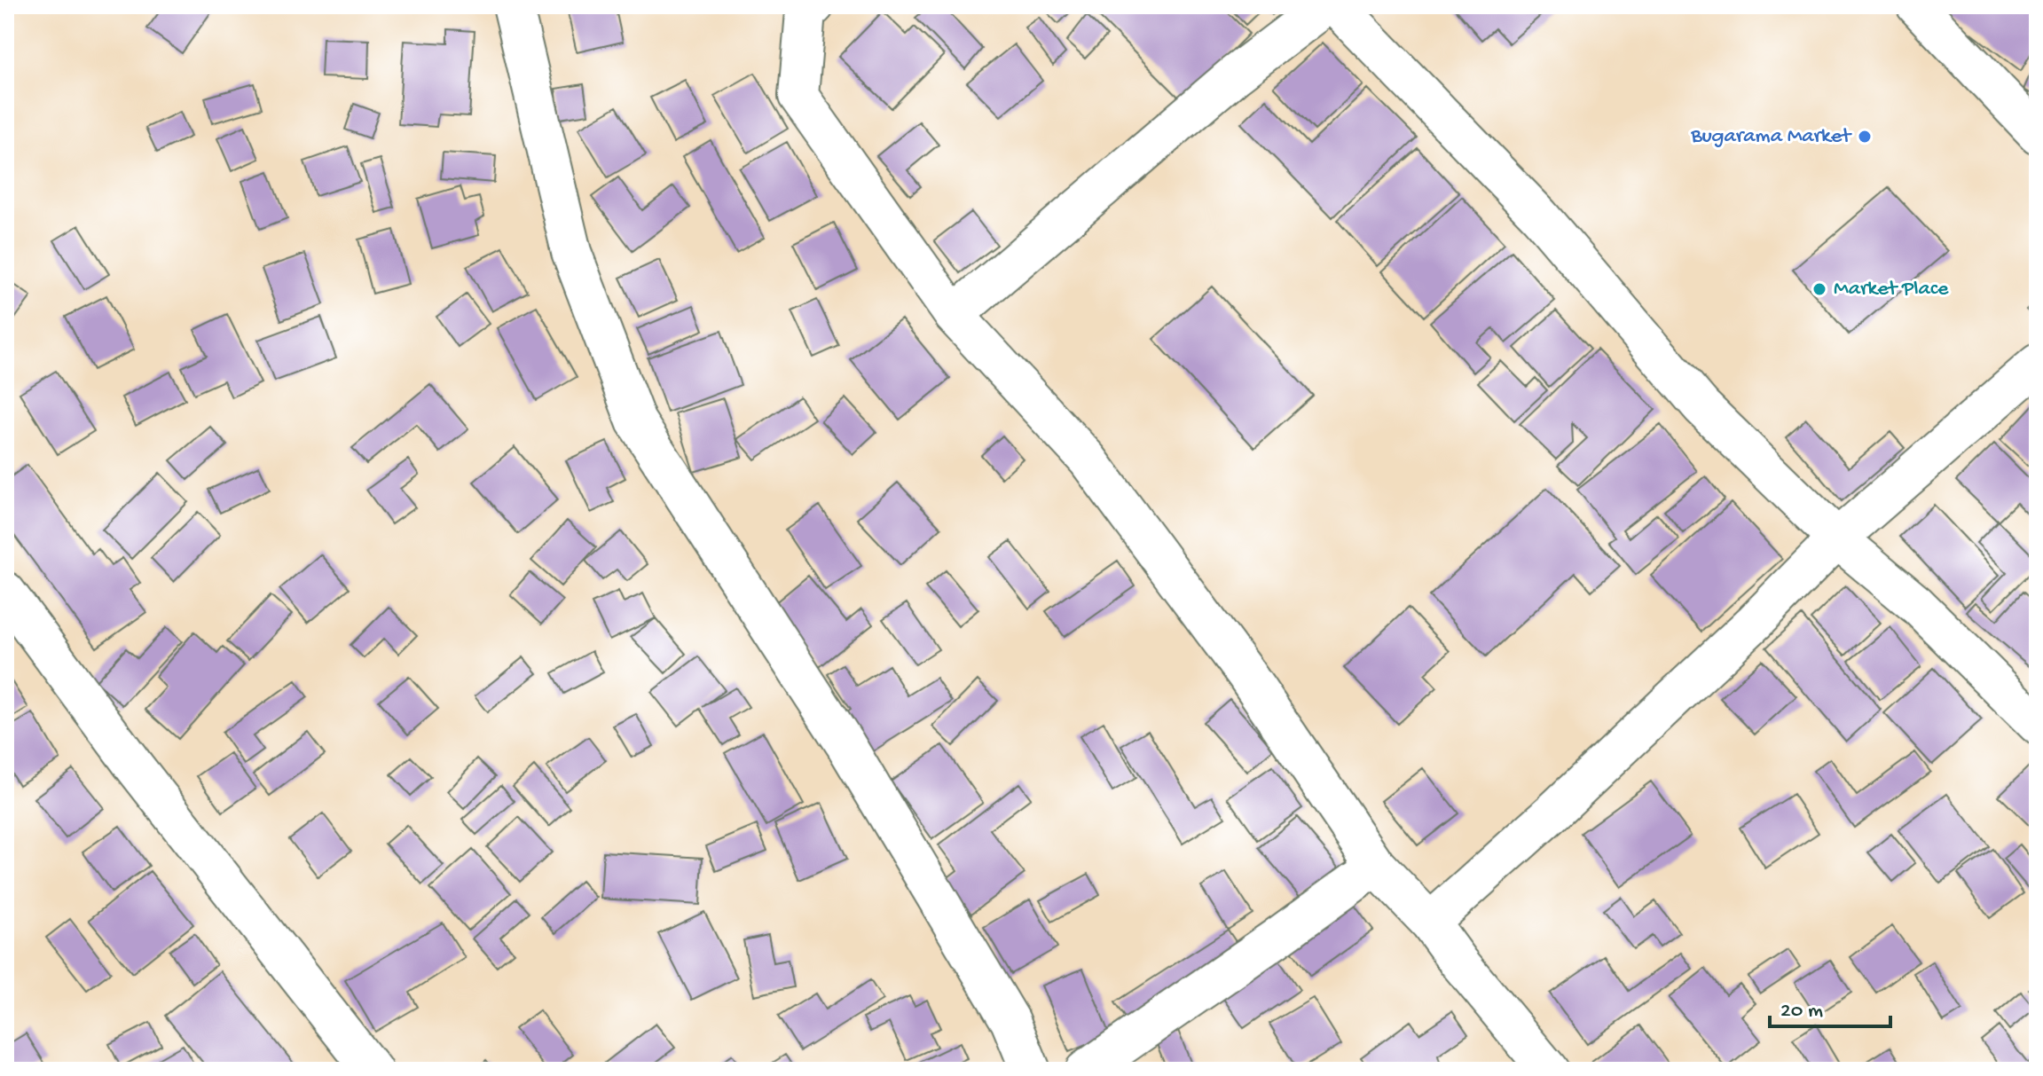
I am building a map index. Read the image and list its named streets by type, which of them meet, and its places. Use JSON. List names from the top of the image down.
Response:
{
  "places": ["Bugarama Market", "Market Place"],
  "scale_bar": "20 m"
}
